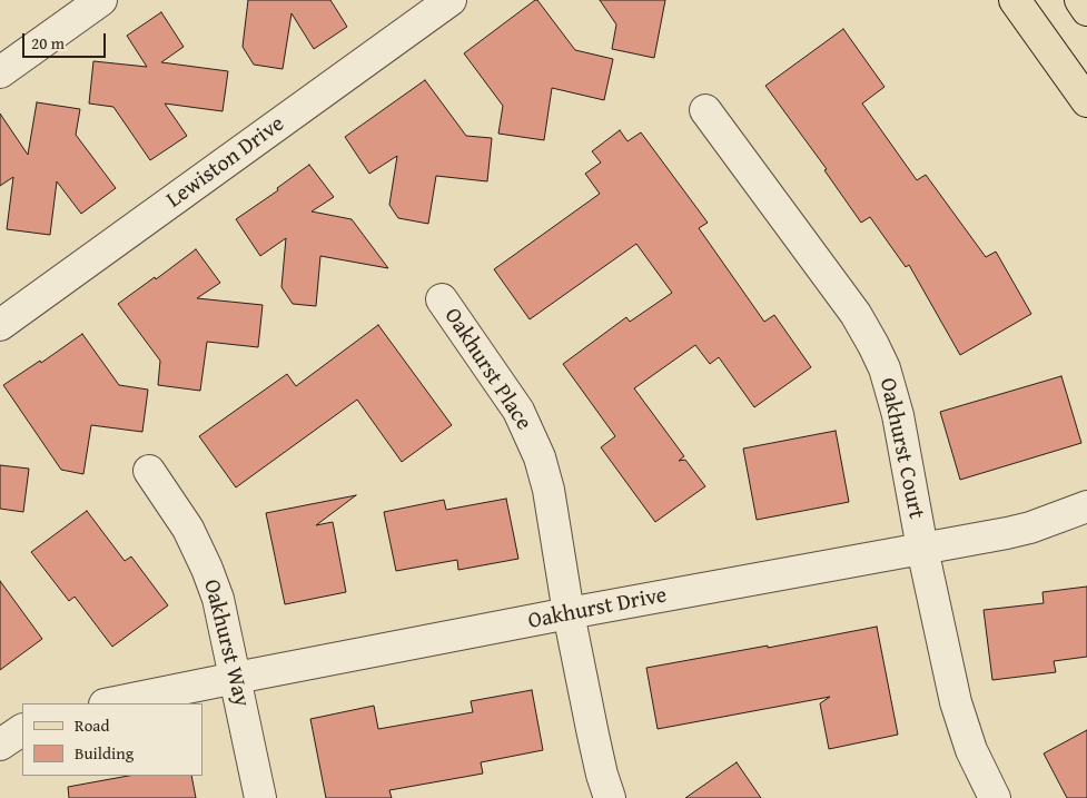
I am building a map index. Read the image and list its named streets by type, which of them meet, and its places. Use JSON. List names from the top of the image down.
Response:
{
  "streets": {
    "street": [
      "Lewiston Drive",
      "Oakhurst Place",
      "Oakhurst Court",
      "Oakhurst Drive",
      "Oakhurst Way"
    ]
  },
  "crossings": [
    ["Oakhurst Place", "Oakhurst Drive"],
    ["Oakhurst Court", "Oakhurst Drive"],
    ["Oakhurst Drive", "Oakhurst Way"]
  ],
  "legend": ["Road", "Building"],
  "scale_bar": "20 m"
}
